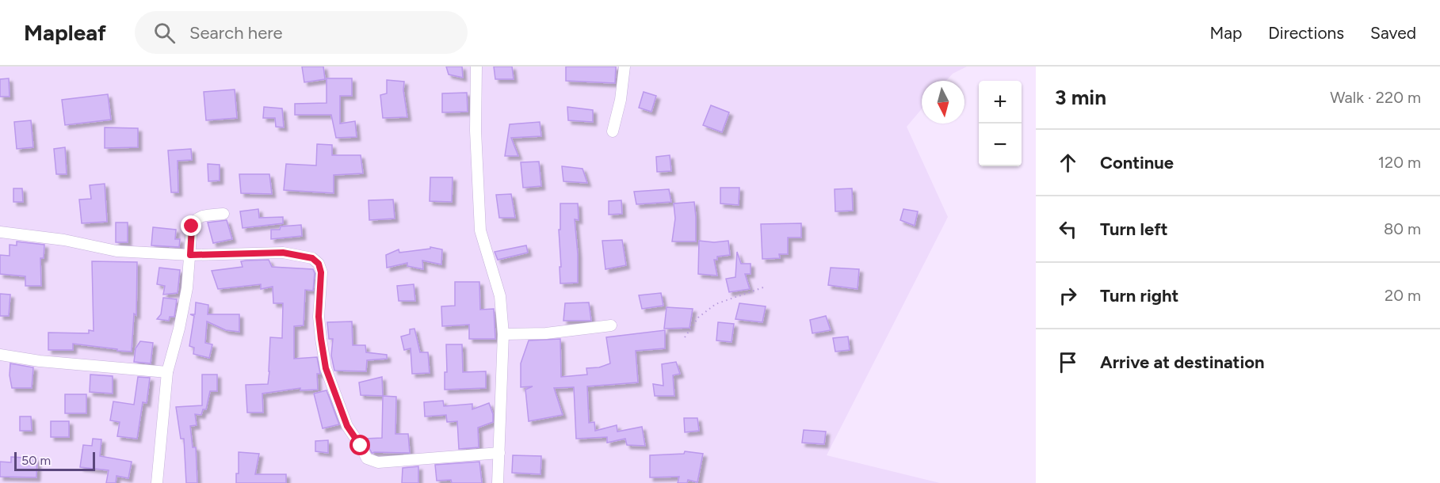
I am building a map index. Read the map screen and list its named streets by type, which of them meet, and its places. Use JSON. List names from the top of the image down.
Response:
{
  "scale_bar": "50 m",
  "north": "bottom",
  "page": {
    "header": "Mapleaf",
    "search": "Search here",
    "nav": ["Map", "Directions", "Saved"],
    "heading": ["3 min", "Walk · 220 m"],
    "map_buttons": ["+", "−"],
    "list": [
      ["Continue", "120 m"],
      ["Turn left", "80 m"],
      ["Turn right", "20 m"],
      "Arrive at destination"
    ],
    "scale": "50 m"
  }
}
